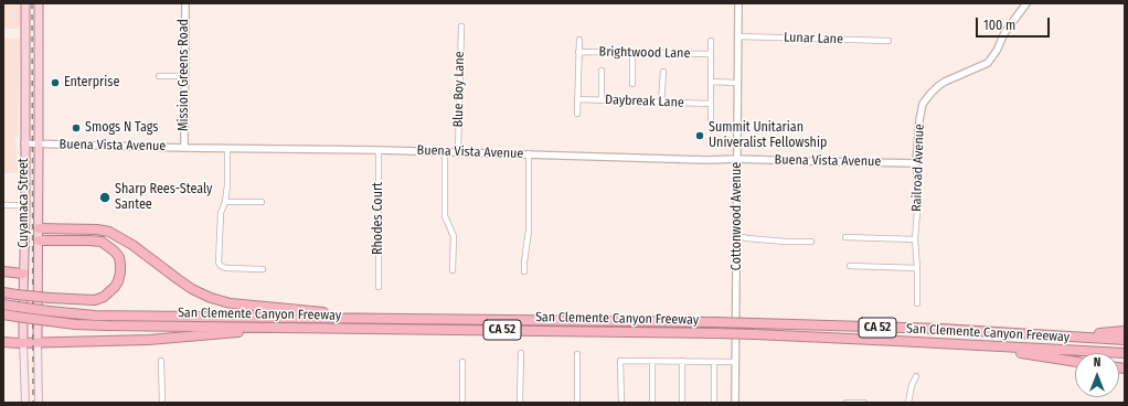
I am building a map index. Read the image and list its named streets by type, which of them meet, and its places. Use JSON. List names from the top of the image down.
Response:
{
  "streets": {
    "highway": ["San Clemente Canyon Freeway", "CA 52"],
    "main road": ["Cuyamaca Street"],
    "street": [
      "Lunar Lane",
      "Brightwood Lane",
      "Mission Greens Road",
      "Blue Boy Lane",
      "Daybreak Lane",
      "Buena Vista Avenue",
      "Railroad Avenue",
      "Cottonwood Avenue",
      "Rhodes Court"
    ]
  },
  "crossings": [
    ["Lunar Lane", "Cottonwood Avenue"],
    ["Mission Greens Road", "Buena Vista Avenue"],
    ["Blue Boy Lane", "Buena Vista Avenue"],
    ["Buena Vista Avenue", "Railroad Avenue"],
    ["Buena Vista Avenue", "Cuyamaca Street"],
    ["Buena Vista Avenue", "Cottonwood Avenue"],
    ["Buena Vista Avenue", "Rhodes Court"]
  ],
  "places": [
    "Enterprise",
    "Smogs N Tags",
    "Summit Unitarian Univeralist Fellowship",
    "Sharp Rees-Stealy Santee"
  ],
  "scale_bar": "100 m",
  "north": "top"
}
